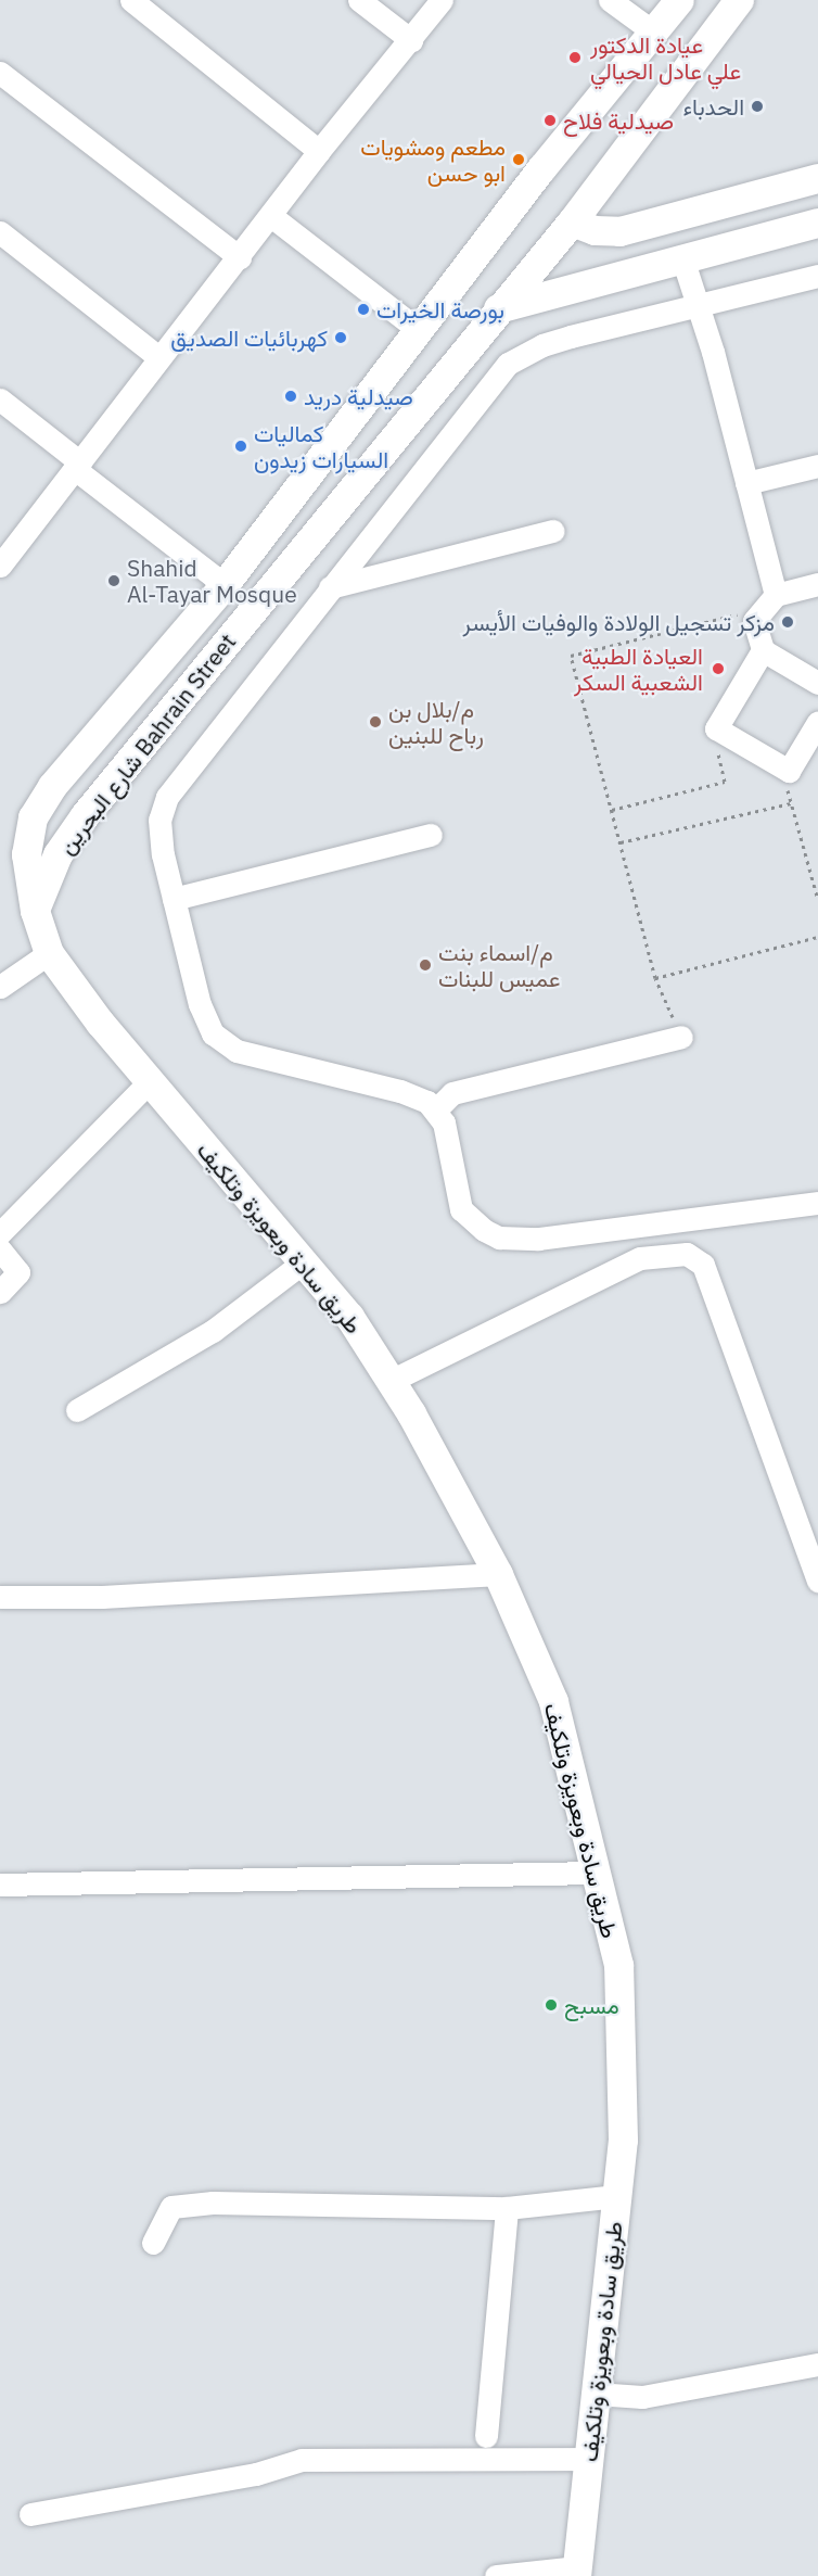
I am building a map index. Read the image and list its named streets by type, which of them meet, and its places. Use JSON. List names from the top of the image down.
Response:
{
  "streets": {
    "main road": ["شارع البحرين Bahrain Street", "طريق سادة وبعويزة وتلكيف"]
  },
  "crossings": [
    ["شارع البحرين Bahrain Street", "طريق سادة وبعويزة وتلكيف"]
  ],
  "places": [
    "عيادة الدكتور علي عادل الحيالي",
    "الحدباء",
    "صيدلية فلاح",
    "مطعم ومشويات ابو حسن",
    "بورصة الخيرات",
    "كهربائيات الصديق",
    "صيدلية دريد",
    "كماليات السيارات زيدون",
    "Shahid Al-Tayar Mosque",
    "مزكر تسجيل الولادة والوفيات الأيسر",
    "العيادة الطبية الشعبية السكر",
    "م/بلال بن رباح للبنين",
    "م/اسماء بنت عميس للبنات",
    "مسبح"
  ]
}
